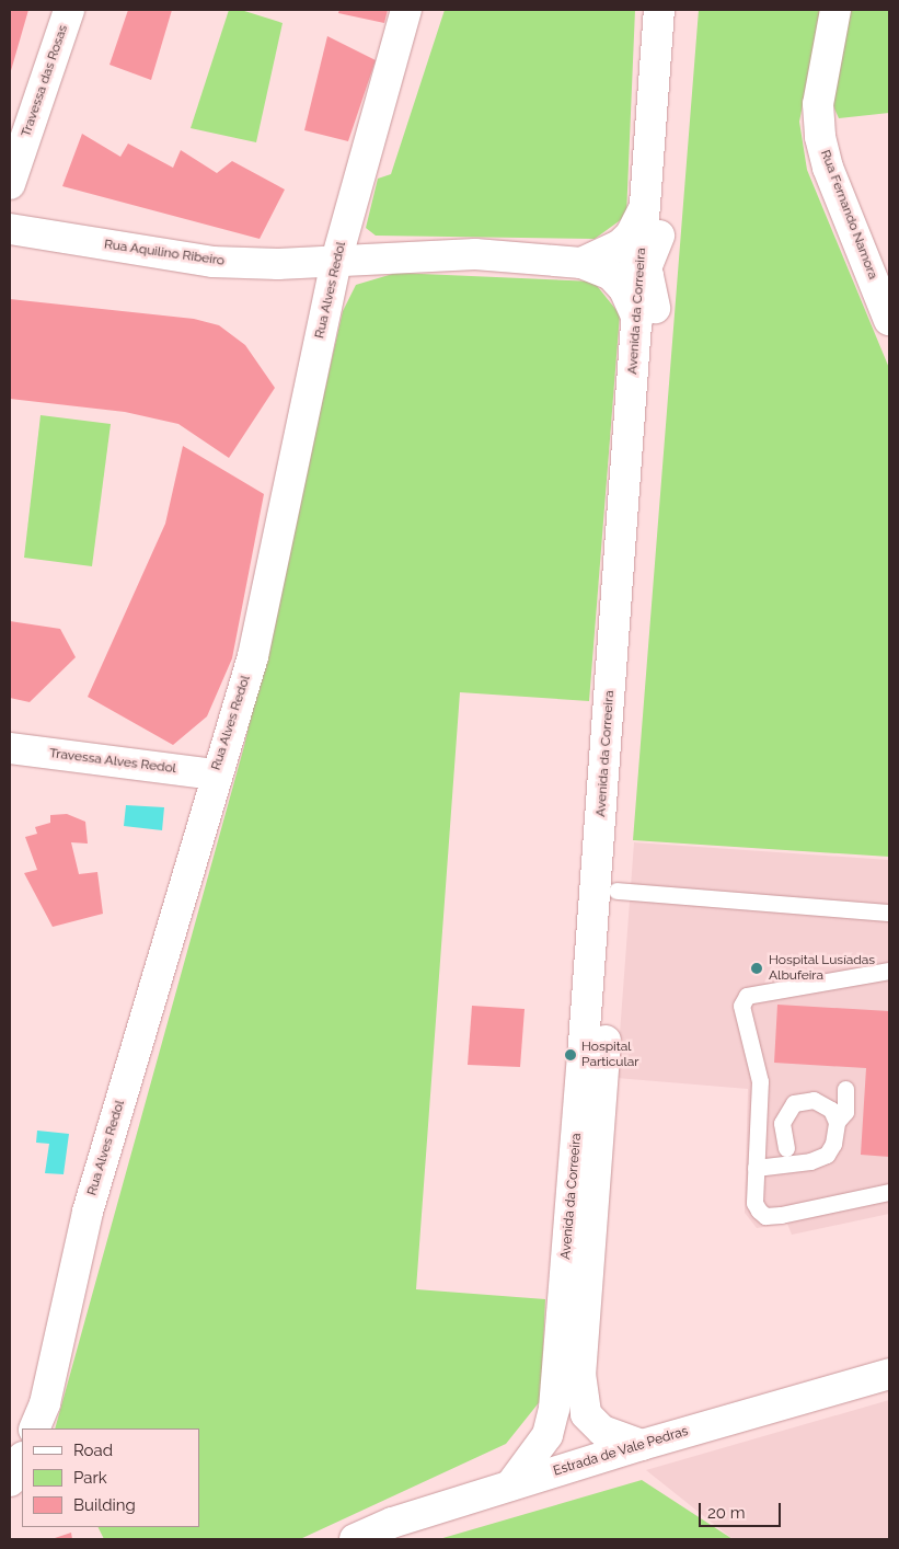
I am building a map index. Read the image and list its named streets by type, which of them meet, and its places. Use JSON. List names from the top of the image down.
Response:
{
  "streets": {
    "main road": [
      "Travessa das Rosas",
      "Rua Fernando Namora",
      "Rua Aquilino Ribeiro",
      "Rua Alves Redol",
      "Avenida da Correeira",
      "Travessa Alves Redol",
      "Estrada de Vale Pedras"
    ]
  },
  "crossings": [
    ["Rua Aquilino Ribeiro", "Rua Alves Redol"],
    ["Rua Aquilino Ribeiro", "Avenida da Correeira"],
    ["Rua Alves Redol", "Travessa Alves Redol"],
    ["Avenida da Correeira", "Estrada de Vale Pedras"]
  ],
  "places": ["Hospital Lusíadas Albufeira", "Hospital Particular"],
  "legend": ["Road", "Park", "Building"],
  "scale_bar": "20 m"
}
